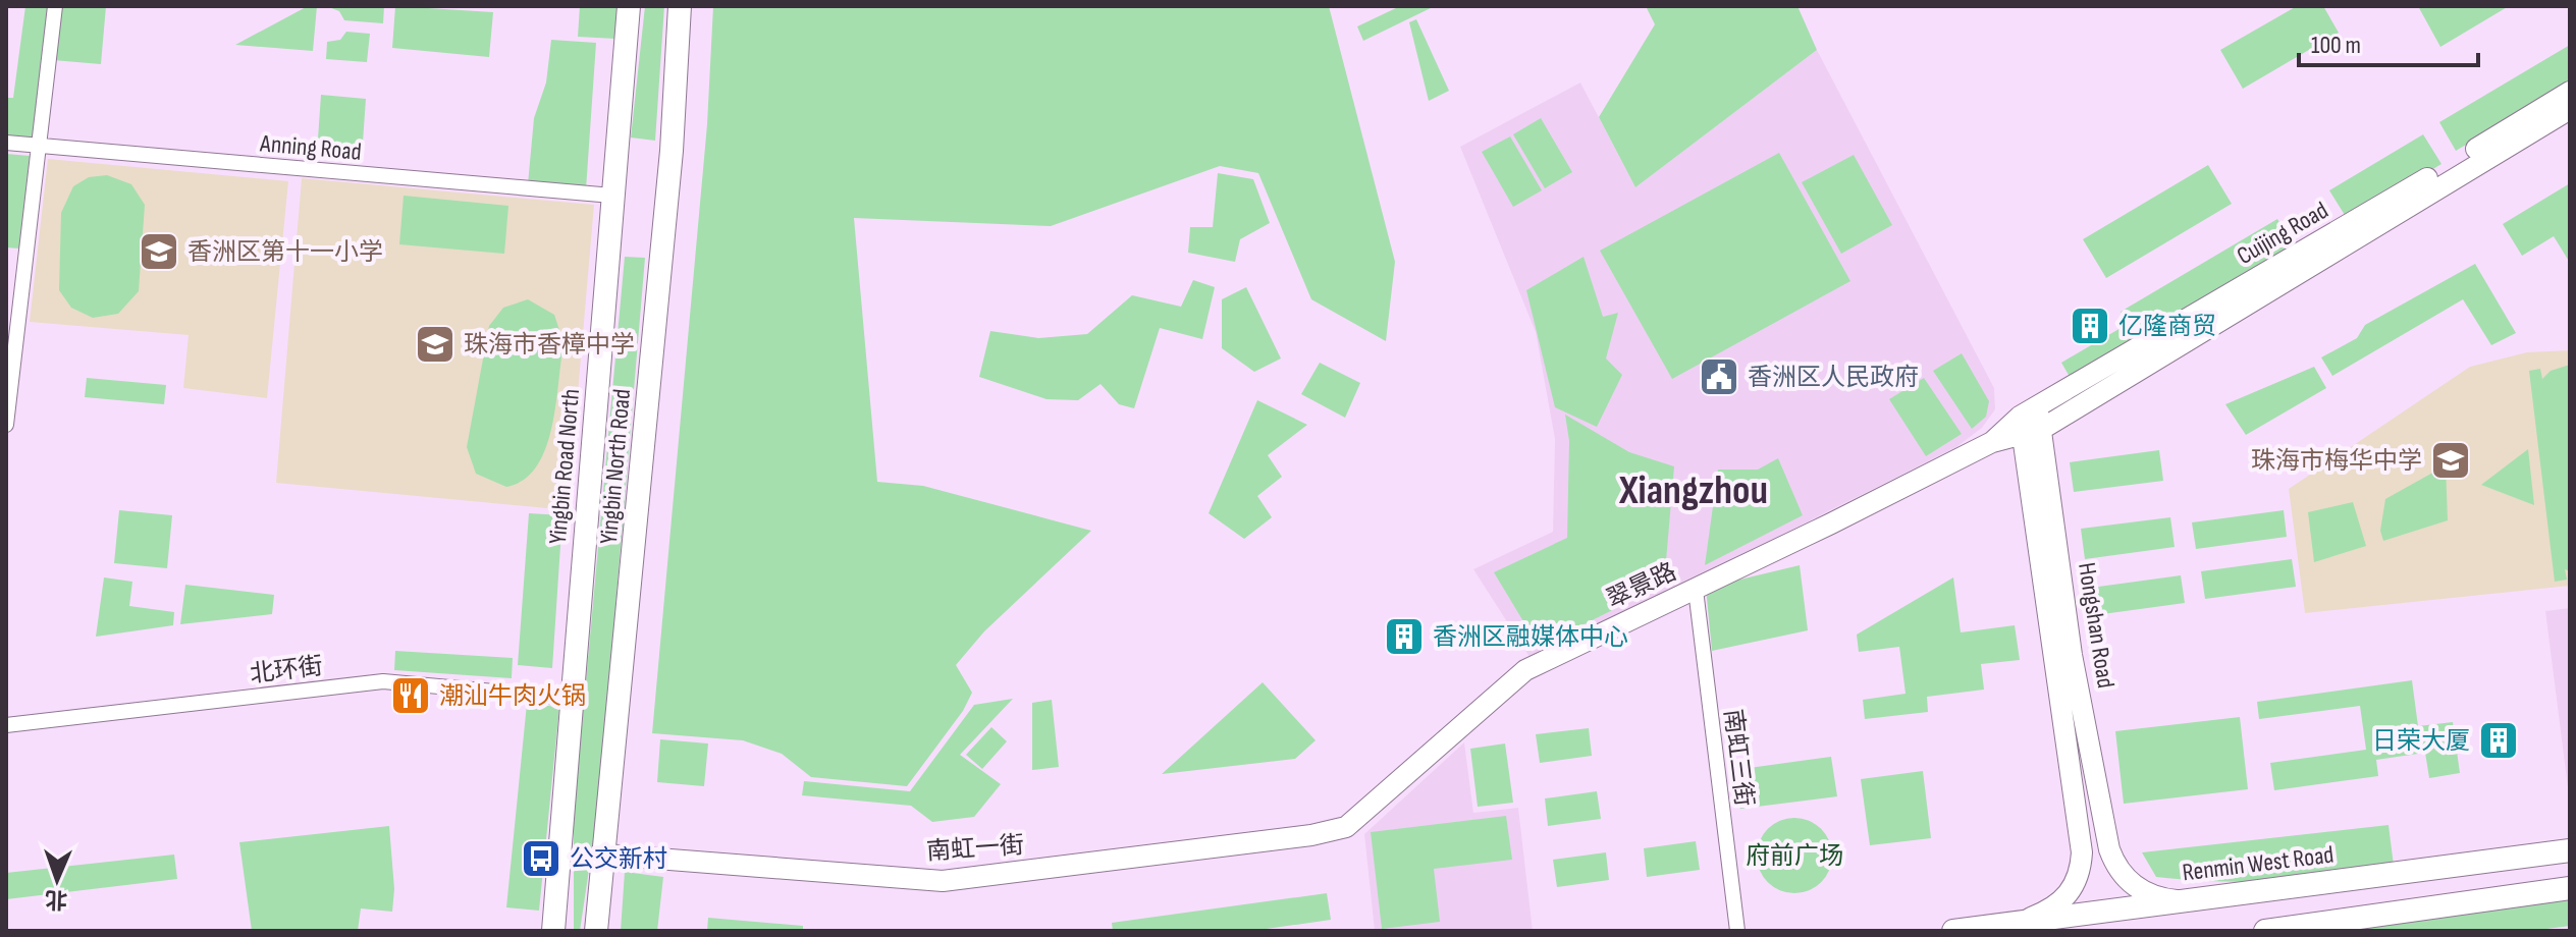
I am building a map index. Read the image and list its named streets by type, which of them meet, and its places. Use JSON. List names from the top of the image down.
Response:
{
  "streets": {
    "main road": [
      "Cuijing Road",
      "Yingbin Road North",
      "Yingbin North Road",
      "翠景路",
      "Hongshan Road",
      "南虹一街",
      "Renmin West Road"
    ],
    "street": ["Anning Road", "北环街", "南虹三街"]
  },
  "crossings": [
    ["Anning Road", "Yingbin Road North"],
    ["Cuijing Road", "翠景路"],
    ["Cuijing Road", "Hongshan Road"],
    ["Yingbin Road North", "北环街"],
    ["Yingbin North Road", "南虹一街"],
    ["翠景路", "Hongshan Road"],
    ["翠景路", "南虹三街"],
    ["翠景路", "南虹一街"],
    ["Hongshan Road", "Renmin West Road"]
  ],
  "districts": ["Xiangzhou"],
  "parks": ["府前广场"],
  "places": {
    "school or university": ["香洲区第十一小学", "珠海市香樟中学", "珠海市梅华中学"],
    "building": ["亿隆商贸", "香洲区融媒体中心", "日荣大厦"],
    "public building": ["香洲区人民政府"],
    "restaurant": ["潮汕牛肉火锅"],
    "bus stop": ["公交新村"]
  },
  "scale_bar": "100 m",
  "north": "bottom"
}
